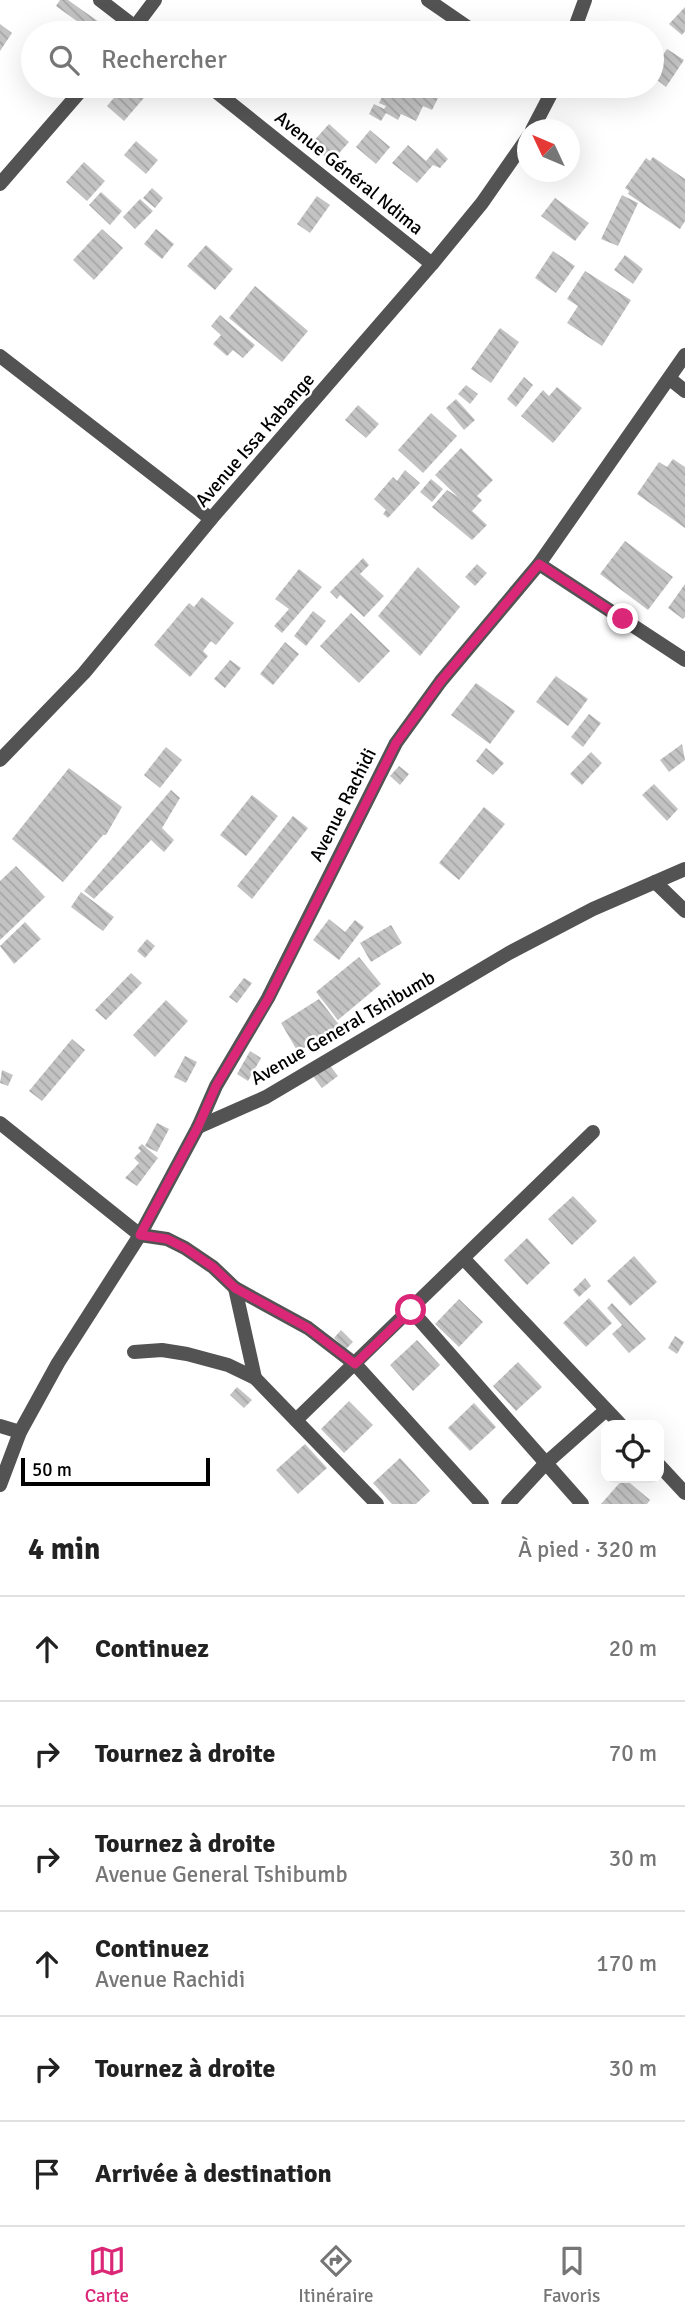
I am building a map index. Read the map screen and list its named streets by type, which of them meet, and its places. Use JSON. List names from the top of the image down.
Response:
{
  "streets": {
    "street": [
      "Avenue Général Ndima",
      "Avenue Issa Kabange",
      "Avenue Rachidi",
      "Avenue General Tshibumb"
    ]
  },
  "crossings": [
    ["Avenue Général Ndima", "Avenue Issa Kabange"],
    ["Avenue Rachidi", "Avenue General Tshibumb"]
  ],
  "scale_bar": "50 m",
  "north": "top left",
  "page": {
    "search": "Rechercher",
    "scale": "50 m",
    "heading": ["4 min", "À pied · 320 m"],
    "list": [
      ["Continuez", "20 m"],
      ["Tournez à droite", "70 m"],
      ["Tournez à droite", "Avenue General Tshibumb", "30 m"],
      ["Continuez", "Avenue Rachidi", "170 m"],
      ["Tournez à droite", "30 m"],
      "Arrivée à destination"
    ],
    "nav": ["Carte", "Itinéraire", "Favoris"]
  }
}
